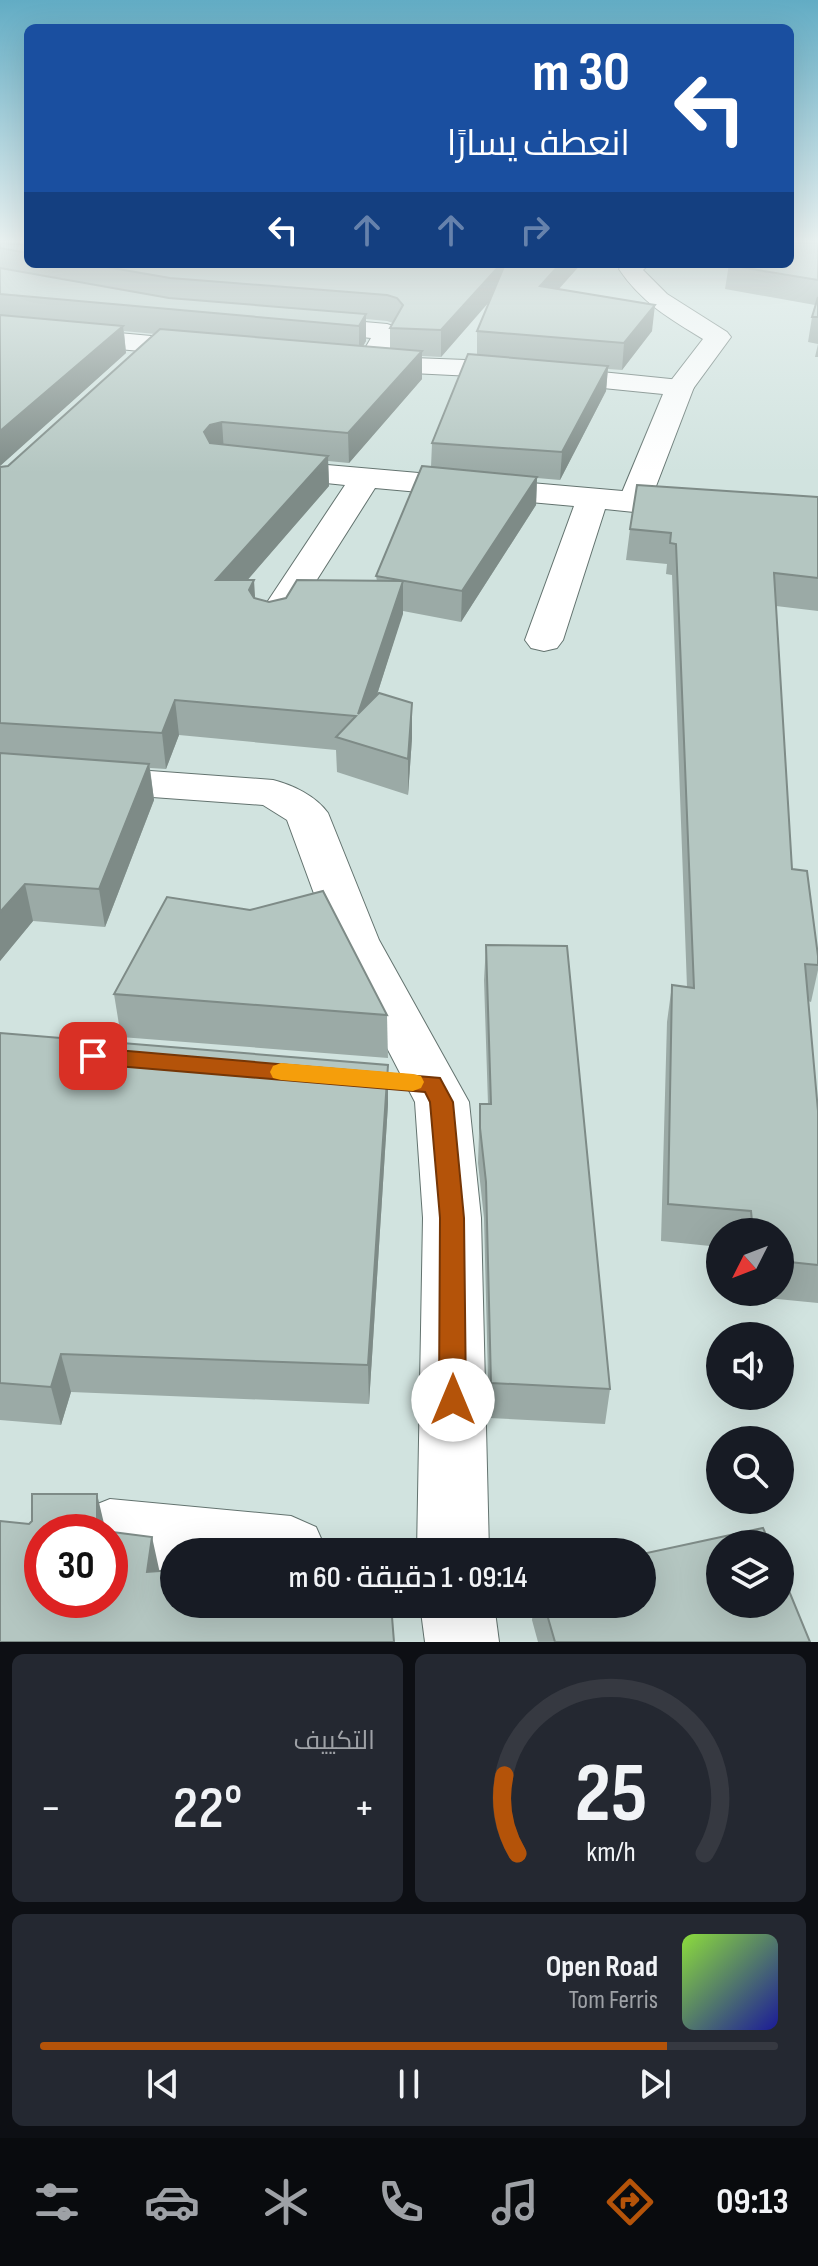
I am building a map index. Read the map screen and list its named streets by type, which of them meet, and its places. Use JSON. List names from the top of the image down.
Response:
{
  "north": "bottom left",
  "page": {
    "turn": ["30 m", "انعطف يسارًا"],
    "limit": "30",
    "trip": "09:14 · 1 دقيقة · 60 m",
    "tile": "التكييف",
    "heat": ["−", "22°", "+"],
    "song": ["Open Road", "Tom Ferris"],
    "tabs": "09:13",
    "gauge": ["25", "km/h"]
  }
}
